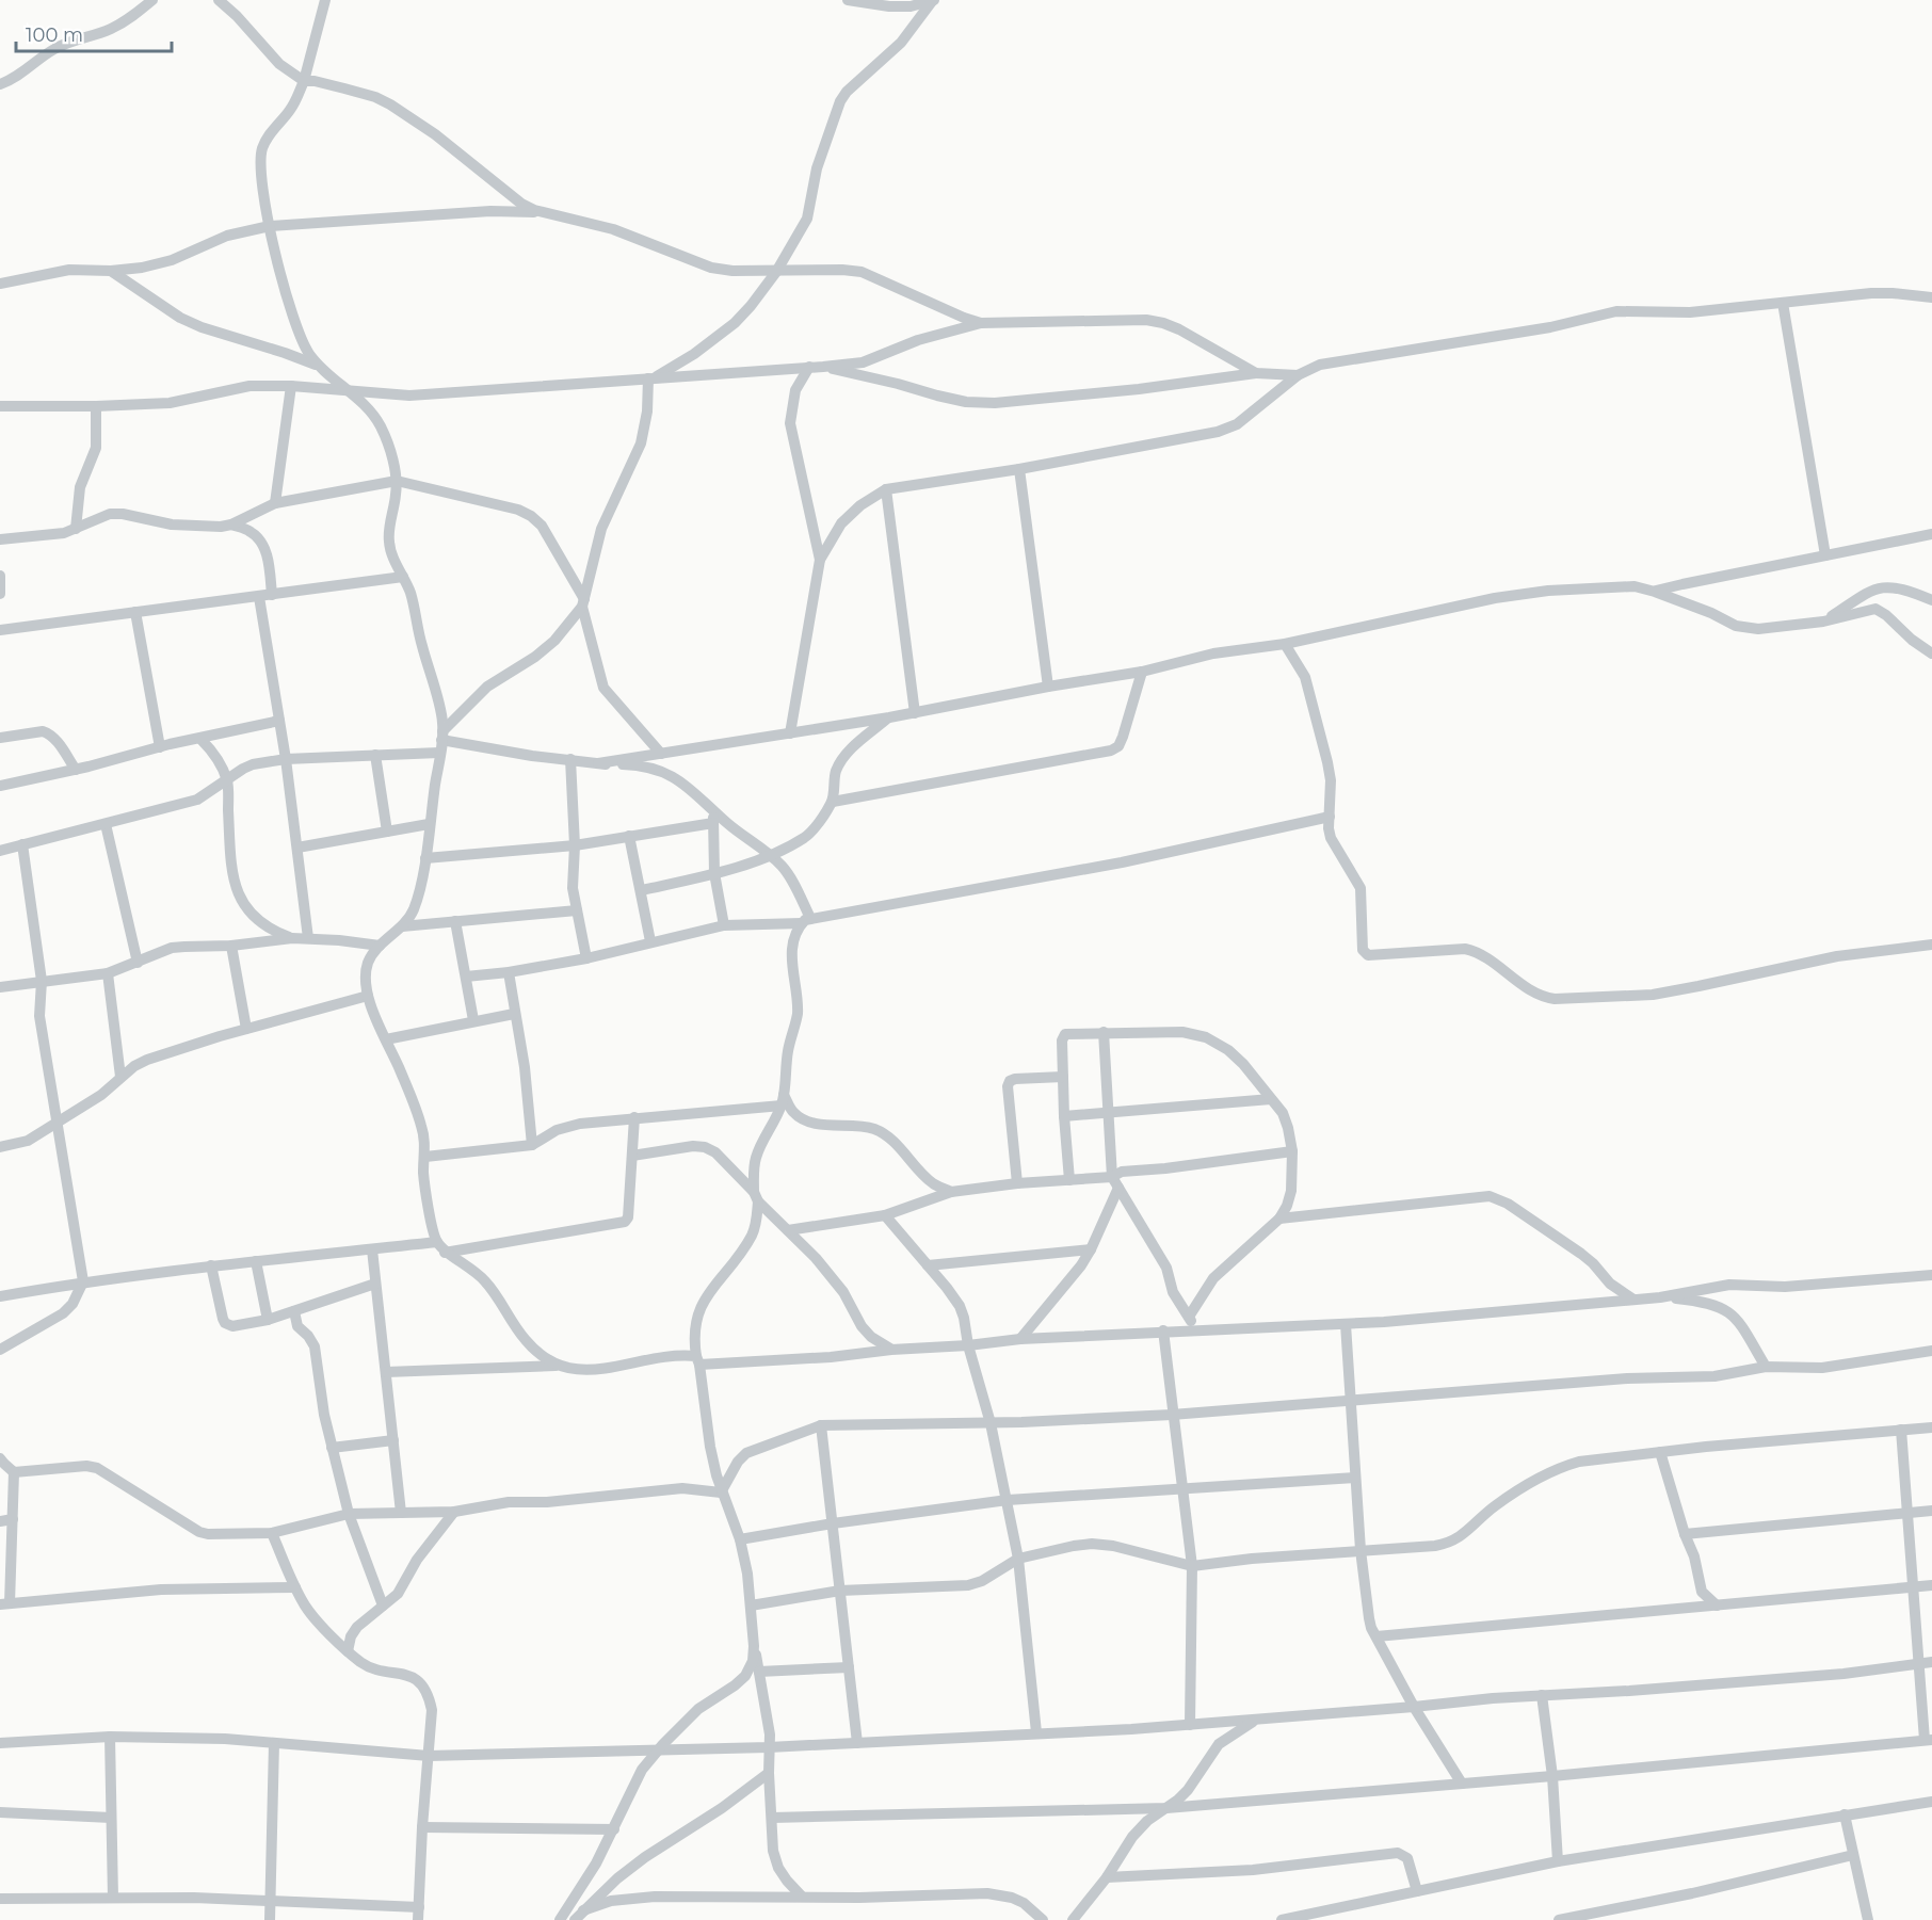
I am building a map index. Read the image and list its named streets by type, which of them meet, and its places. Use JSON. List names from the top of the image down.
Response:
{
  "scale_bar": "100 m"
}
